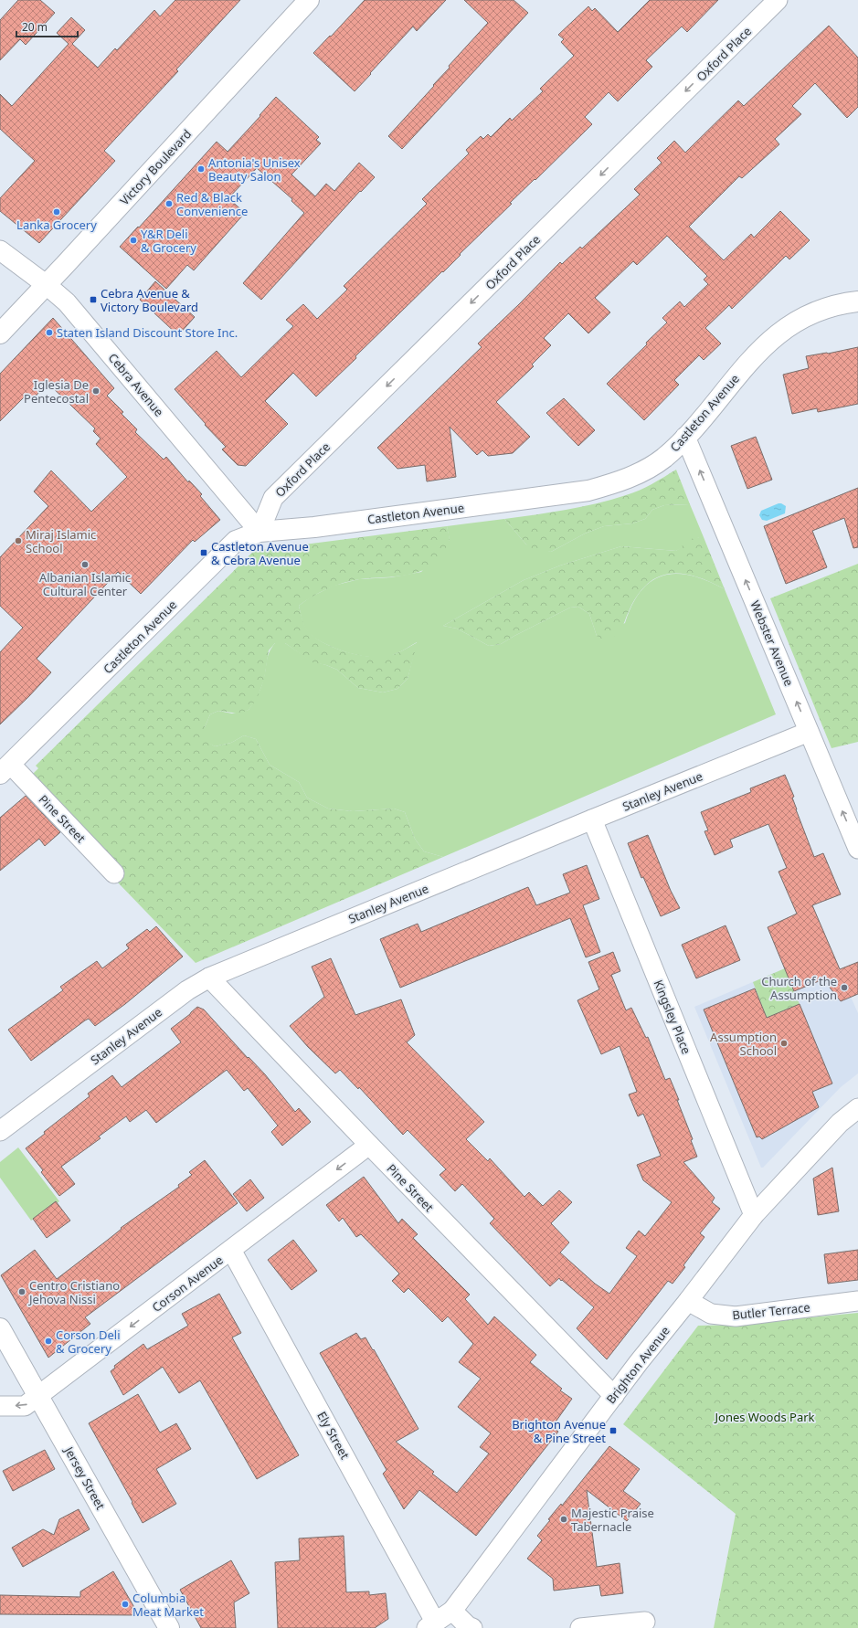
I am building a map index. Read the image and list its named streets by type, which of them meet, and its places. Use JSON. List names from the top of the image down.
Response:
{
  "streets": {
    "street": [
      "Oxford Place",
      "Victory Boulevard",
      "Cebra Avenue",
      "Castleton Avenue",
      "Webster Avenue",
      "Stanley Avenue",
      "Pine Street",
      "Kingsley Place",
      "Corson Avenue",
      "Butler Terrace",
      "Brighton Avenue",
      "Ely Street",
      "Jersey Street"
    ]
  },
  "crossings": [
    ["Oxford Place", "Cebra Avenue"],
    ["Oxford Place", "Castleton Avenue"],
    ["Victory Boulevard", "Cebra Avenue"],
    ["Cebra Avenue", "Castleton Avenue"],
    ["Castleton Avenue", "Webster Avenue"],
    ["Castleton Avenue", "Pine Street"],
    ["Webster Avenue", "Stanley Avenue"],
    ["Stanley Avenue", "Pine Street"],
    ["Stanley Avenue", "Kingsley Place"],
    ["Pine Street", "Corson Avenue"],
    ["Pine Street", "Brighton Avenue"],
    ["Kingsley Place", "Brighton Avenue"],
    ["Corson Avenue", "Ely Street"],
    ["Corson Avenue", "Jersey Street"],
    ["Butler Terrace", "Brighton Avenue"],
    ["Brighton Avenue", "Ely Street"]
  ],
  "one_way": ["Oxford Place", "Webster Avenue", "Corson Avenue"],
  "parks": ["Jones Woods Park"],
  "places": {
    "other": [
      "Antonia's Unisex Beauty Salon",
      "Red & Black Convenience",
      "Lanka Grocery",
      "Y&R Deli & Grocery",
      "Staten Island Discount Store Inc.",
      "Iglesia De Pentecostal",
      "Miraj Islamic School",
      "Albanian Islamic Cultural Center",
      "Church of the Assumption",
      "Assumption School",
      "Centro Cristiano Jehova Nissi",
      "Corson Deli & Grocery",
      "Majestic Praise Tabernacle",
      "Columbia Meat Market"
    ],
    "transit": ["Cebra Avenue & Victory Boulevard", "Castleton Avenue & Cebra Avenue", "Brighton Avenue & Pine Street"]
  },
  "scale_bar": "20 m"
}
